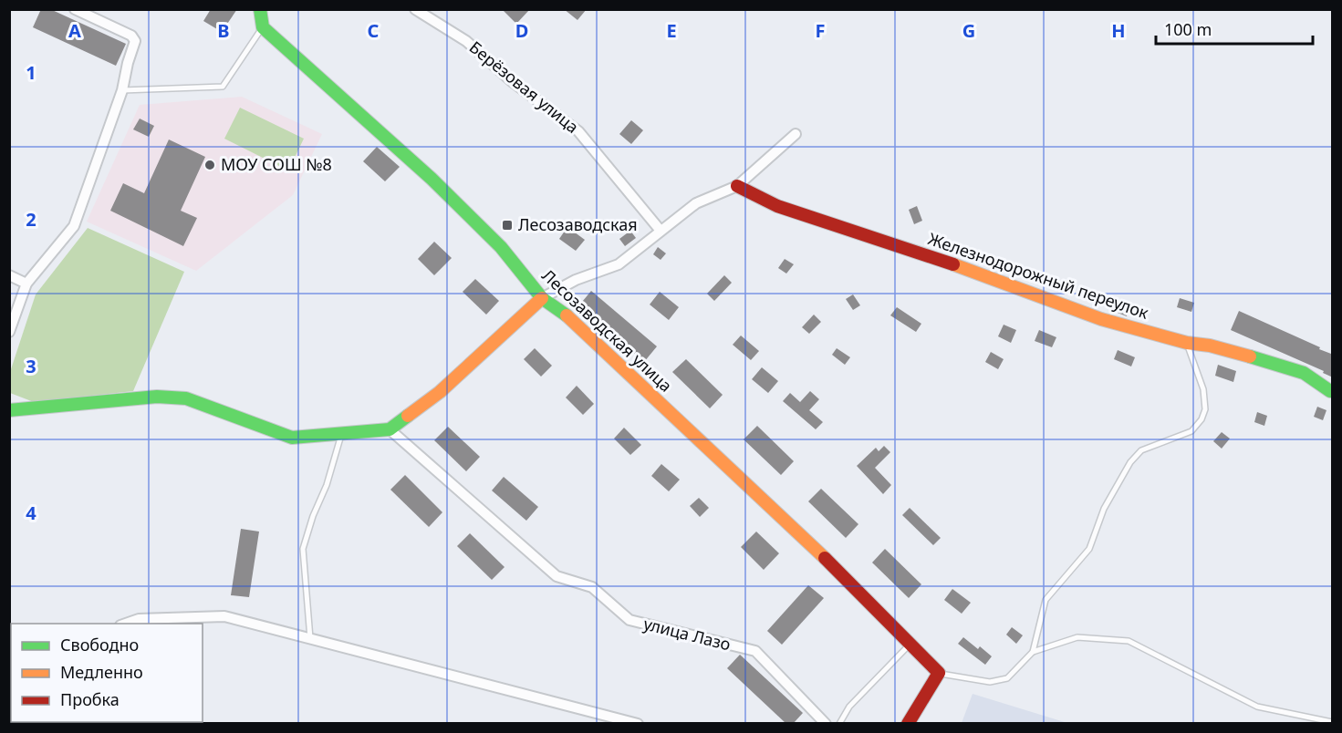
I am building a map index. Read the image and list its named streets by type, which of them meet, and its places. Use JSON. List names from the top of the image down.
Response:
{
  "streets": {
    "street": [
      "Берёзовая улица",
      "Железнодорожный переулок",
      "Лесозаводская улица",
      "улица Лазо"
    ]
  },
  "places": {
    "other": ["МОУ СОШ №8"],
    "transit": ["Лесозаводская"]
  },
  "legend": ["Свободно", "Медленно", "Пробка"],
  "scale_bar": "100 m",
  "grid": {
    "columns": [
      "A",
      "B",
      "C",
      "D",
      "E",
      "F",
      "G",
      "H"
    ],
    "rows": [
      "1",
      "2",
      "3",
      "4"
    ]
  }
}
